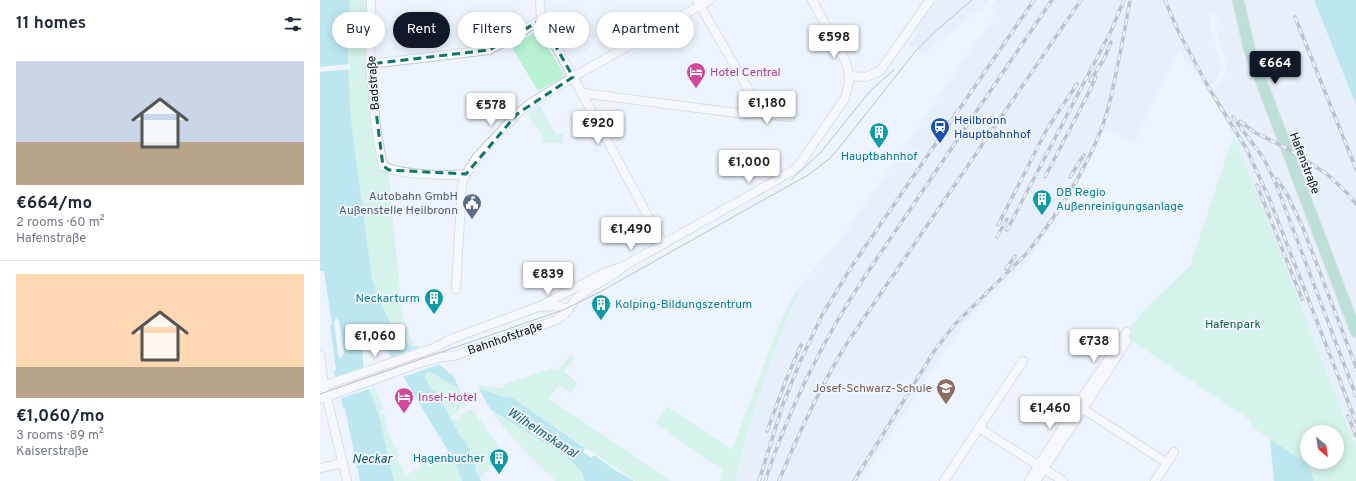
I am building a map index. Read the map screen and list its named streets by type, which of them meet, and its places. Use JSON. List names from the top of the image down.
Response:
{
  "streets": {
    "main road": ["Hafenstraße"],
    "street": ["Badstraße", "Bahnhofstraße"]
  },
  "water": ["Wilhelmskanal", "Neckar"],
  "parks": ["Hafenpark"],
  "places": {
    "hotel": ["Hotel Central", "Insel-Hotel"],
    "station": ["Heilbronn Hauptbahnhof"],
    "building": [
      "Hauptbahnhof",
      "DB Regio Außenreinigungsanlage",
      "Neckarturm",
      "Kolping-Bildungszentrum",
      "Hagenbucher"
    ],
    "public building": ["Autobahn GmbH Außenstelle Heilbronn"],
    "school or university": ["Josef-Schwarz-Schule"]
  },
  "north": "bottom right",
  "page": {
    "heading": "11 homes",
    "chip": [
      "Buy",
      "Rent",
      "Filters",
      "New",
      "Apartment"
    ],
    "price": [
      "€598",
      "€664",
      "€1,180",
      "€578",
      "€920",
      "€1,000",
      "€1,490",
      "€839",
      "€1,060",
      "€738",
      "€1,460"
    ],
    "list": [
      {
        "name": "€664/mo",
        "note": "2 rooms · 60 m² · Hafenstraße"
      },
      {
        "name": "€1,060/mo",
        "note": "3 rooms · 89 m² · Kaiserstraße"
      }
    ]
  }
}
